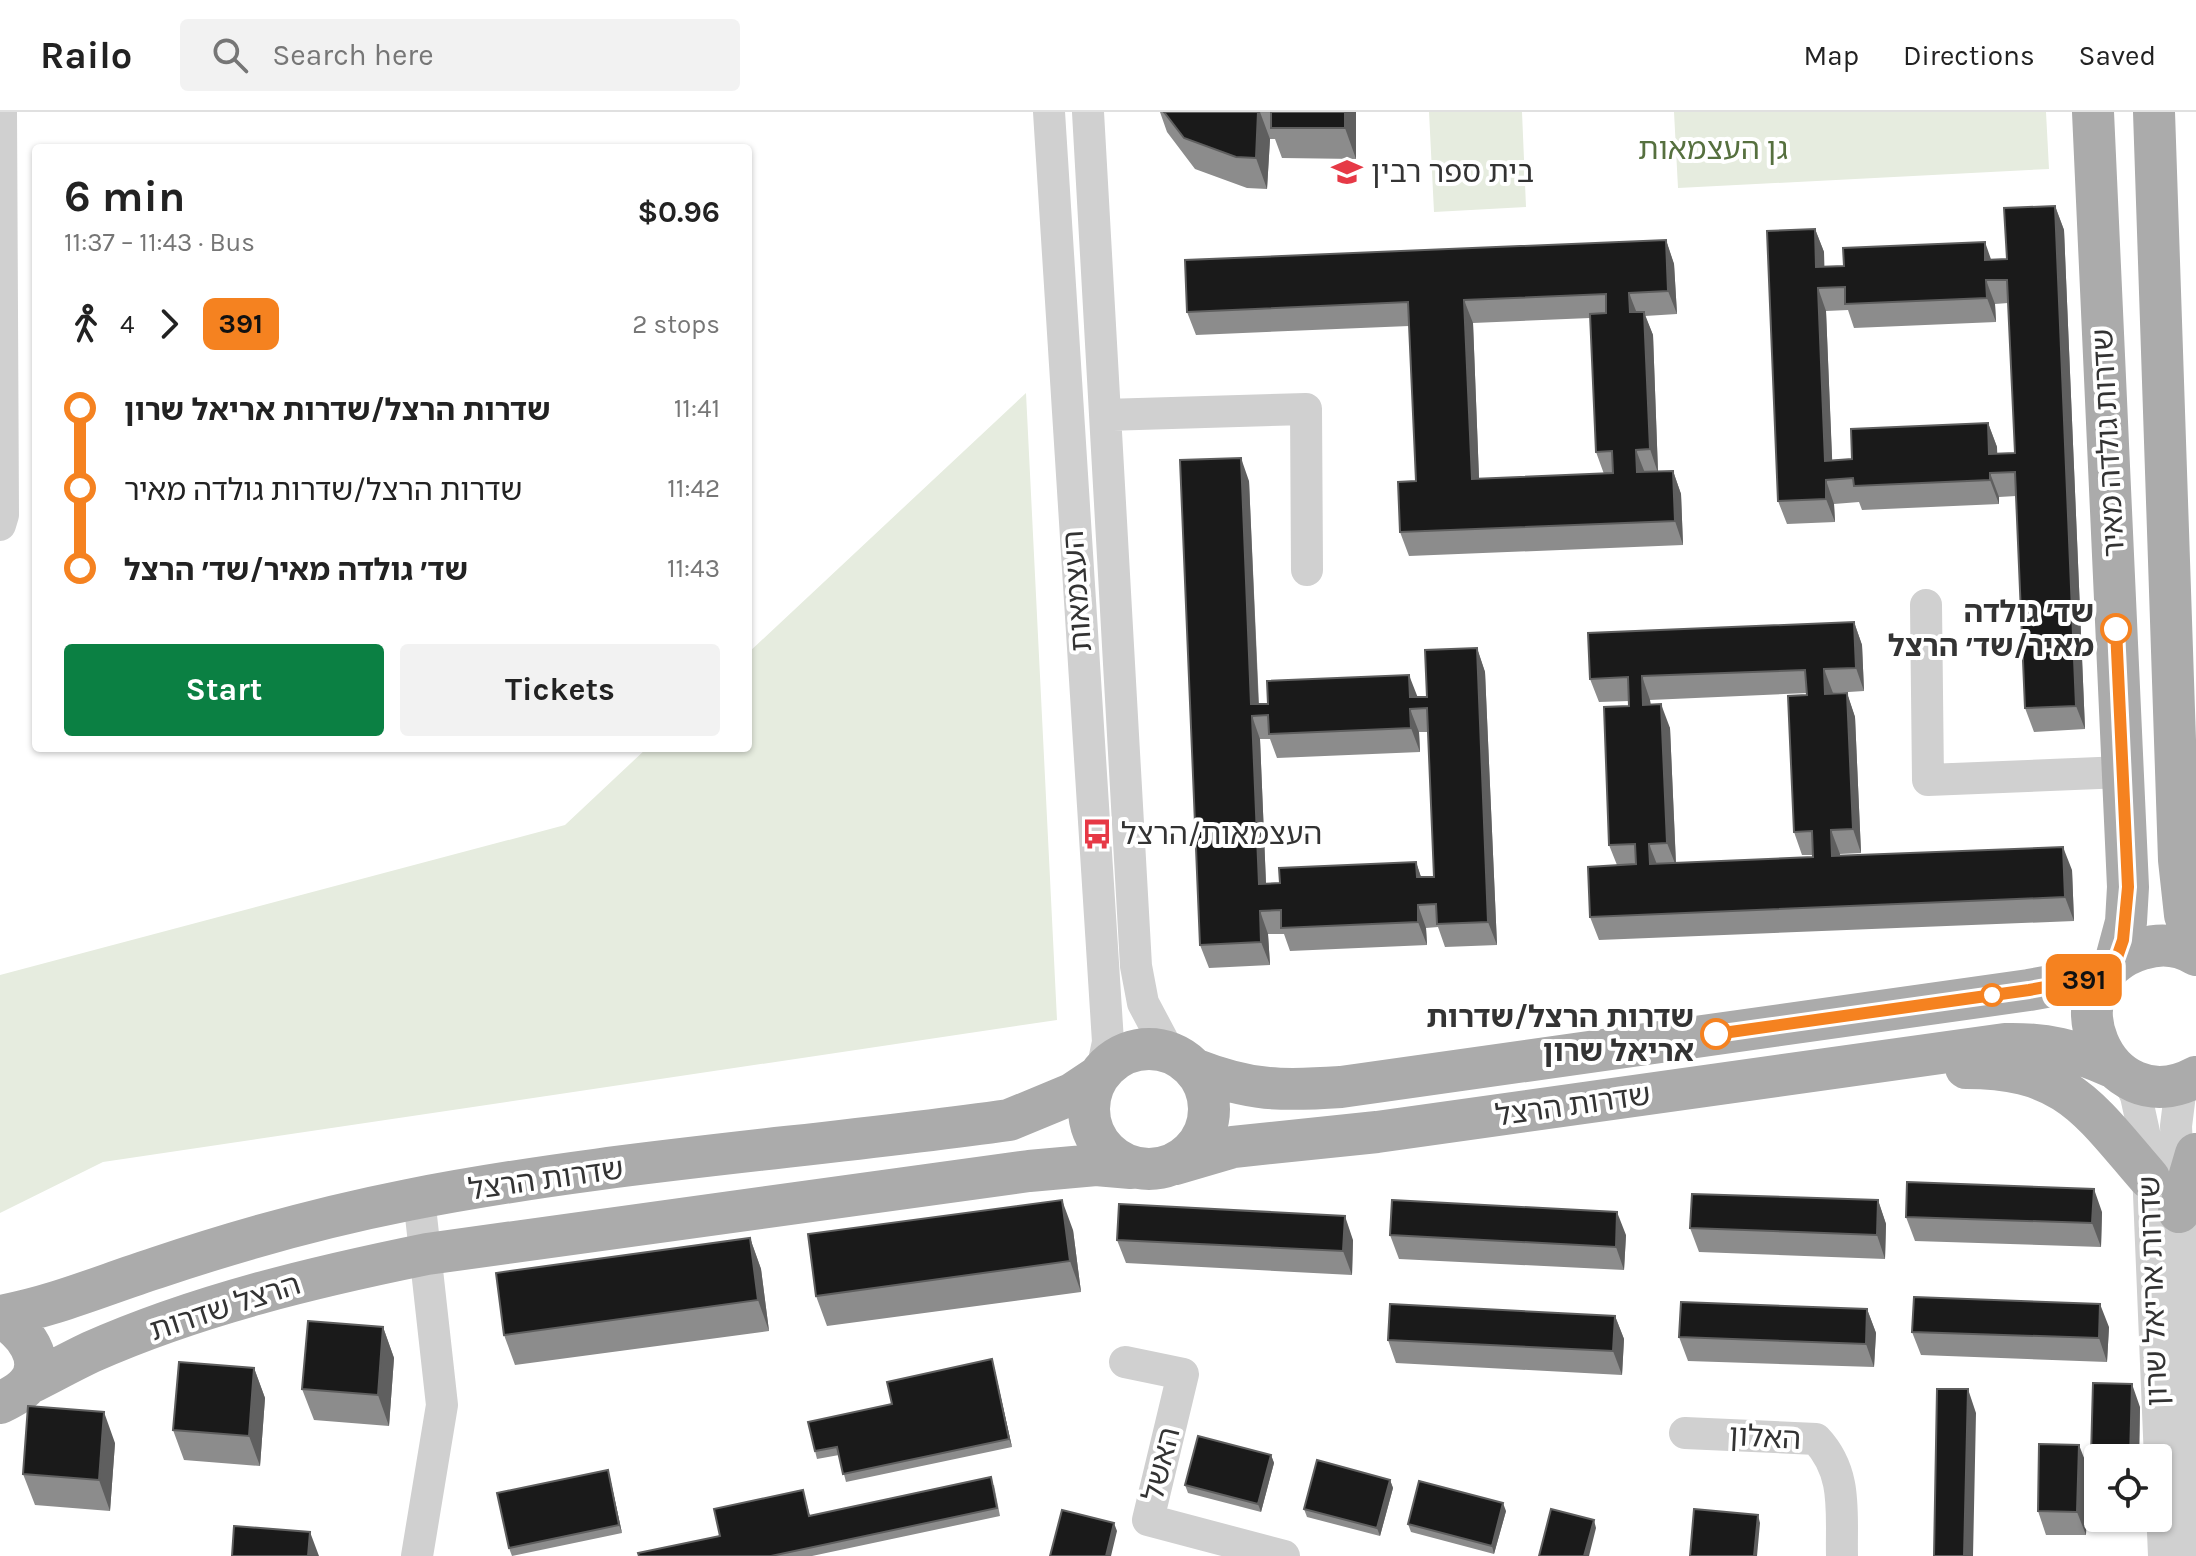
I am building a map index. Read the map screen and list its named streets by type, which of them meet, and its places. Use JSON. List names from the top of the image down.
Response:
{
  "streets": {
    "main road": ["שדרות גולדה מאיר", "שדרות הרצל", "הרצל שדרות"],
    "street": [
      "העצמאות",
      "שדרות אריאל שרון",
      "האלון",
      "האשל"
    ]
  },
  "crossings": [
    ["שדרות גולדה מאיר", "שדרות הרצל"],
    ["שדרות גולדה מאיר", "שדרות אריאל שרון"],
    ["העצמאות", "שדרות הרצל"],
    ["שדרות הרצל", "שדרות אריאל שרון"],
    ["שדרות הרצל", "הרצל שדרות"]
  ],
  "parks": ["גן העצמאות"],
  "places": {
    "school or university": ["בית ספר רבין"],
    "other": ["שד׳ גולדה מאיר/שד׳ הרצל", "שדרות הרצל/שדרות אריאל שרון"],
    "bus stop": ["העצמאות/הרצל"]
  },
  "lines": ["bus line 391"],
  "page": {
    "header": "Railo",
    "search": "Search here",
    "nav": ["Map", "Directions", "Saved"],
    "on_map": "391",
    "heading": ["6 min", "11:37 – 11:43 · Bus", "$0.96"],
    "legs": ["4", "391", "2 stops"],
    "list": [
      {
        "name": "שדרות הרצל/שדרות אריאל שרון",
        "value": "11:41"
      },
      {
        "name": "שדרות הרצל/שדרות גולדה מאיר",
        "value": "11:42"
      },
      {
        "name": "שד׳ גולדה מאיר/שד׳ הרצל",
        "value": "11:43"
      }
    ],
    "buttons": ["Start", "Tickets"]
  }
}
